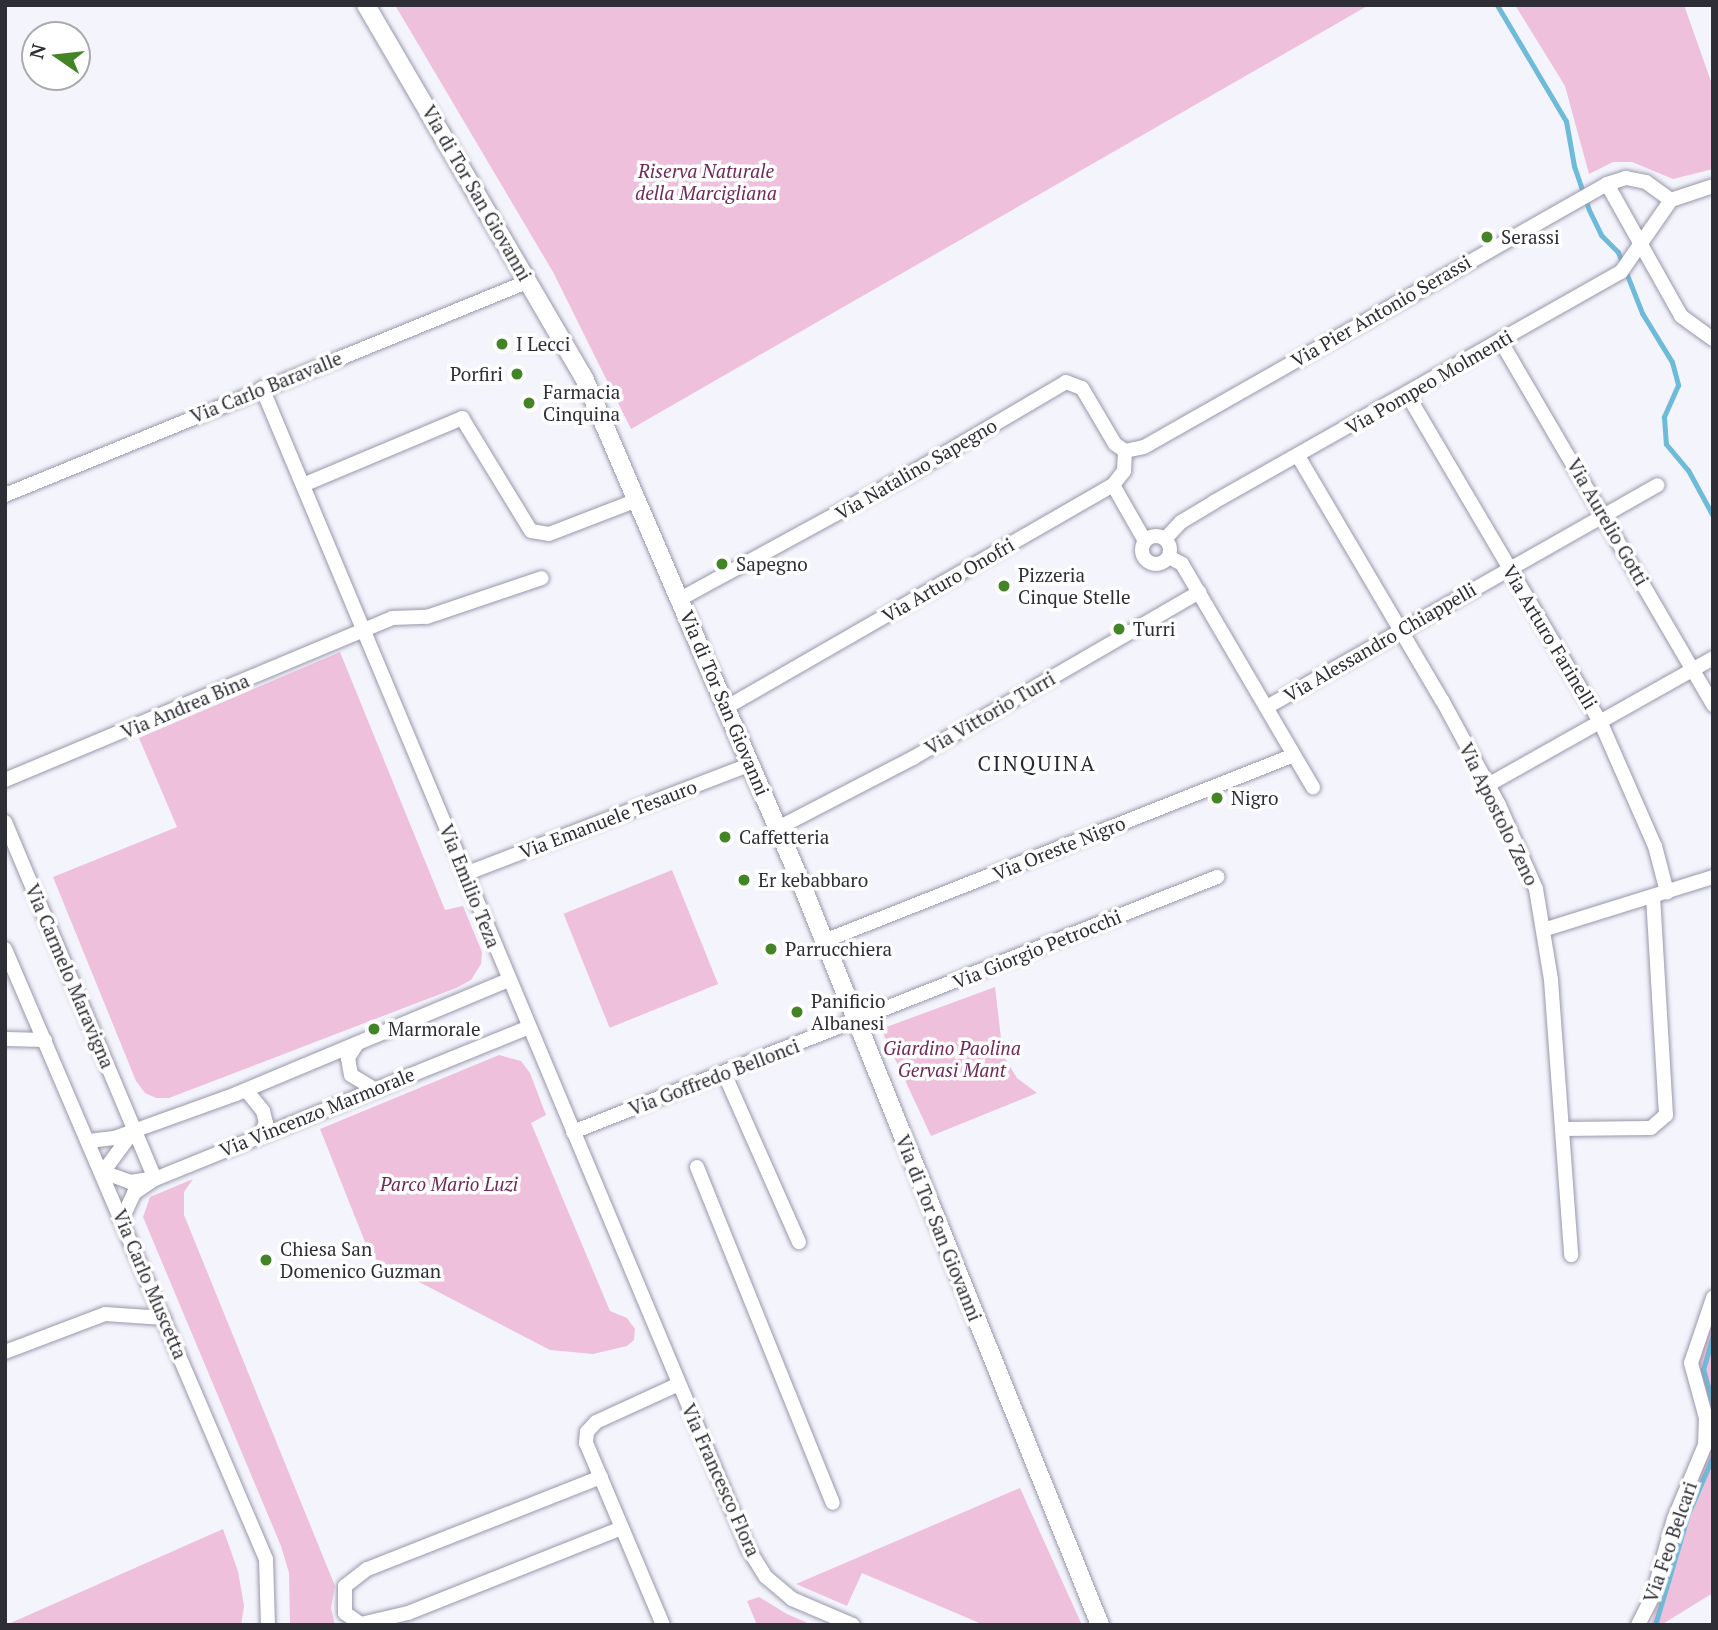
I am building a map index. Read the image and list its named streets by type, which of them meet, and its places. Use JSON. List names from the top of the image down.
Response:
{
  "streets": {
    "street": [
      "Via di Tor San Giovanni",
      "Via Pier Antonio Serassi",
      "Via Pompeo Molmenti",
      "Via Carlo Baravalle",
      "Via Natalino Sapegno",
      "Via Aurelio Gotti",
      "Via Arturo Onofri",
      "Via Arturo Farinelli",
      "Via Alessandro Chiappelli",
      "Via Andrea Bina",
      "Via Vittorio Turri",
      "Via Apostolo Zeno",
      "Via Emanuele Tesauro",
      "Via Oreste Nigro",
      "Via Emilio Teza",
      "Via Giorgio Petrocchi",
      "Via Carmelo Maravigna",
      "Via Goffredo Bellonci",
      "Via Vincenzo Marmorale",
      "Via Carlo Muscetta",
      "Via Francesco Flora",
      "Via Feo Belcari"
    ]
  },
  "crossings": [
    ["Via di Tor San Giovanni", "Via Carlo Baravalle"],
    ["Via di Tor San Giovanni", "Via Natalino Sapegno"],
    ["Via di Tor San Giovanni", "Via Arturo Onofri"],
    ["Via di Tor San Giovanni", "Via Vittorio Turri"],
    ["Via di Tor San Giovanni", "Via Emanuele Tesauro"],
    ["Via di Tor San Giovanni", "Via Oreste Nigro"],
    ["Via di Tor San Giovanni", "Via Giorgio Petrocchi"],
    ["Via di Tor San Giovanni", "Via Goffredo Bellonci"],
    ["Via Pier Antonio Serassi", "Via Pompeo Molmenti"],
    ["Via Pier Antonio Serassi", "Via Natalino Sapegno"],
    ["Via Pompeo Molmenti", "Via Aurelio Gotti"],
    ["Via Pompeo Molmenti", "Via Arturo Farinelli"],
    ["Via Pompeo Molmenti", "Via Apostolo Zeno"],
    ["Via Carlo Baravalle", "Via Emilio Teza"],
    ["Via Aurelio Gotti", "Via Alessandro Chiappelli"],
    ["Via Arturo Farinelli", "Via Alessandro Chiappelli"],
    ["Via Alessandro Chiappelli", "Via Apostolo Zeno"],
    ["Via Andrea Bina", "Via Emilio Teza"],
    ["Via Emanuele Tesauro", "Via Emilio Teza"],
    ["Via Emilio Teza", "Via Goffredo Bellonci"],
    ["Via Emilio Teza", "Via Vincenzo Marmorale"],
    ["Via Emilio Teza", "Via Francesco Flora"],
    ["Via Giorgio Petrocchi", "Via Goffredo Bellonci"],
    ["Via Carmelo Maravigna", "Via Vincenzo Marmorale"],
    ["Via Vincenzo Marmorale", "Via Carlo Muscetta"]
  ],
  "districts": ["CINQUINA"],
  "parks": ["Riserva Naturale della Marcigliana", "Giardino Paolina Gervasi Mant", "Parco Mario Luzi"],
  "places": [
    "Serassi",
    "I Lecci",
    "Porfiri",
    "Farmacia Cinquina",
    "Sapegno",
    "Pizzeria Cinque Stelle",
    "Turri",
    "Nigro",
    "Caffetteria",
    "Er kebabbaro",
    "Parrucchiera",
    "Panificio Albanesi",
    "Marmorale",
    "Chiesa San Domenico Guzman"
  ],
  "north": "left"
}
